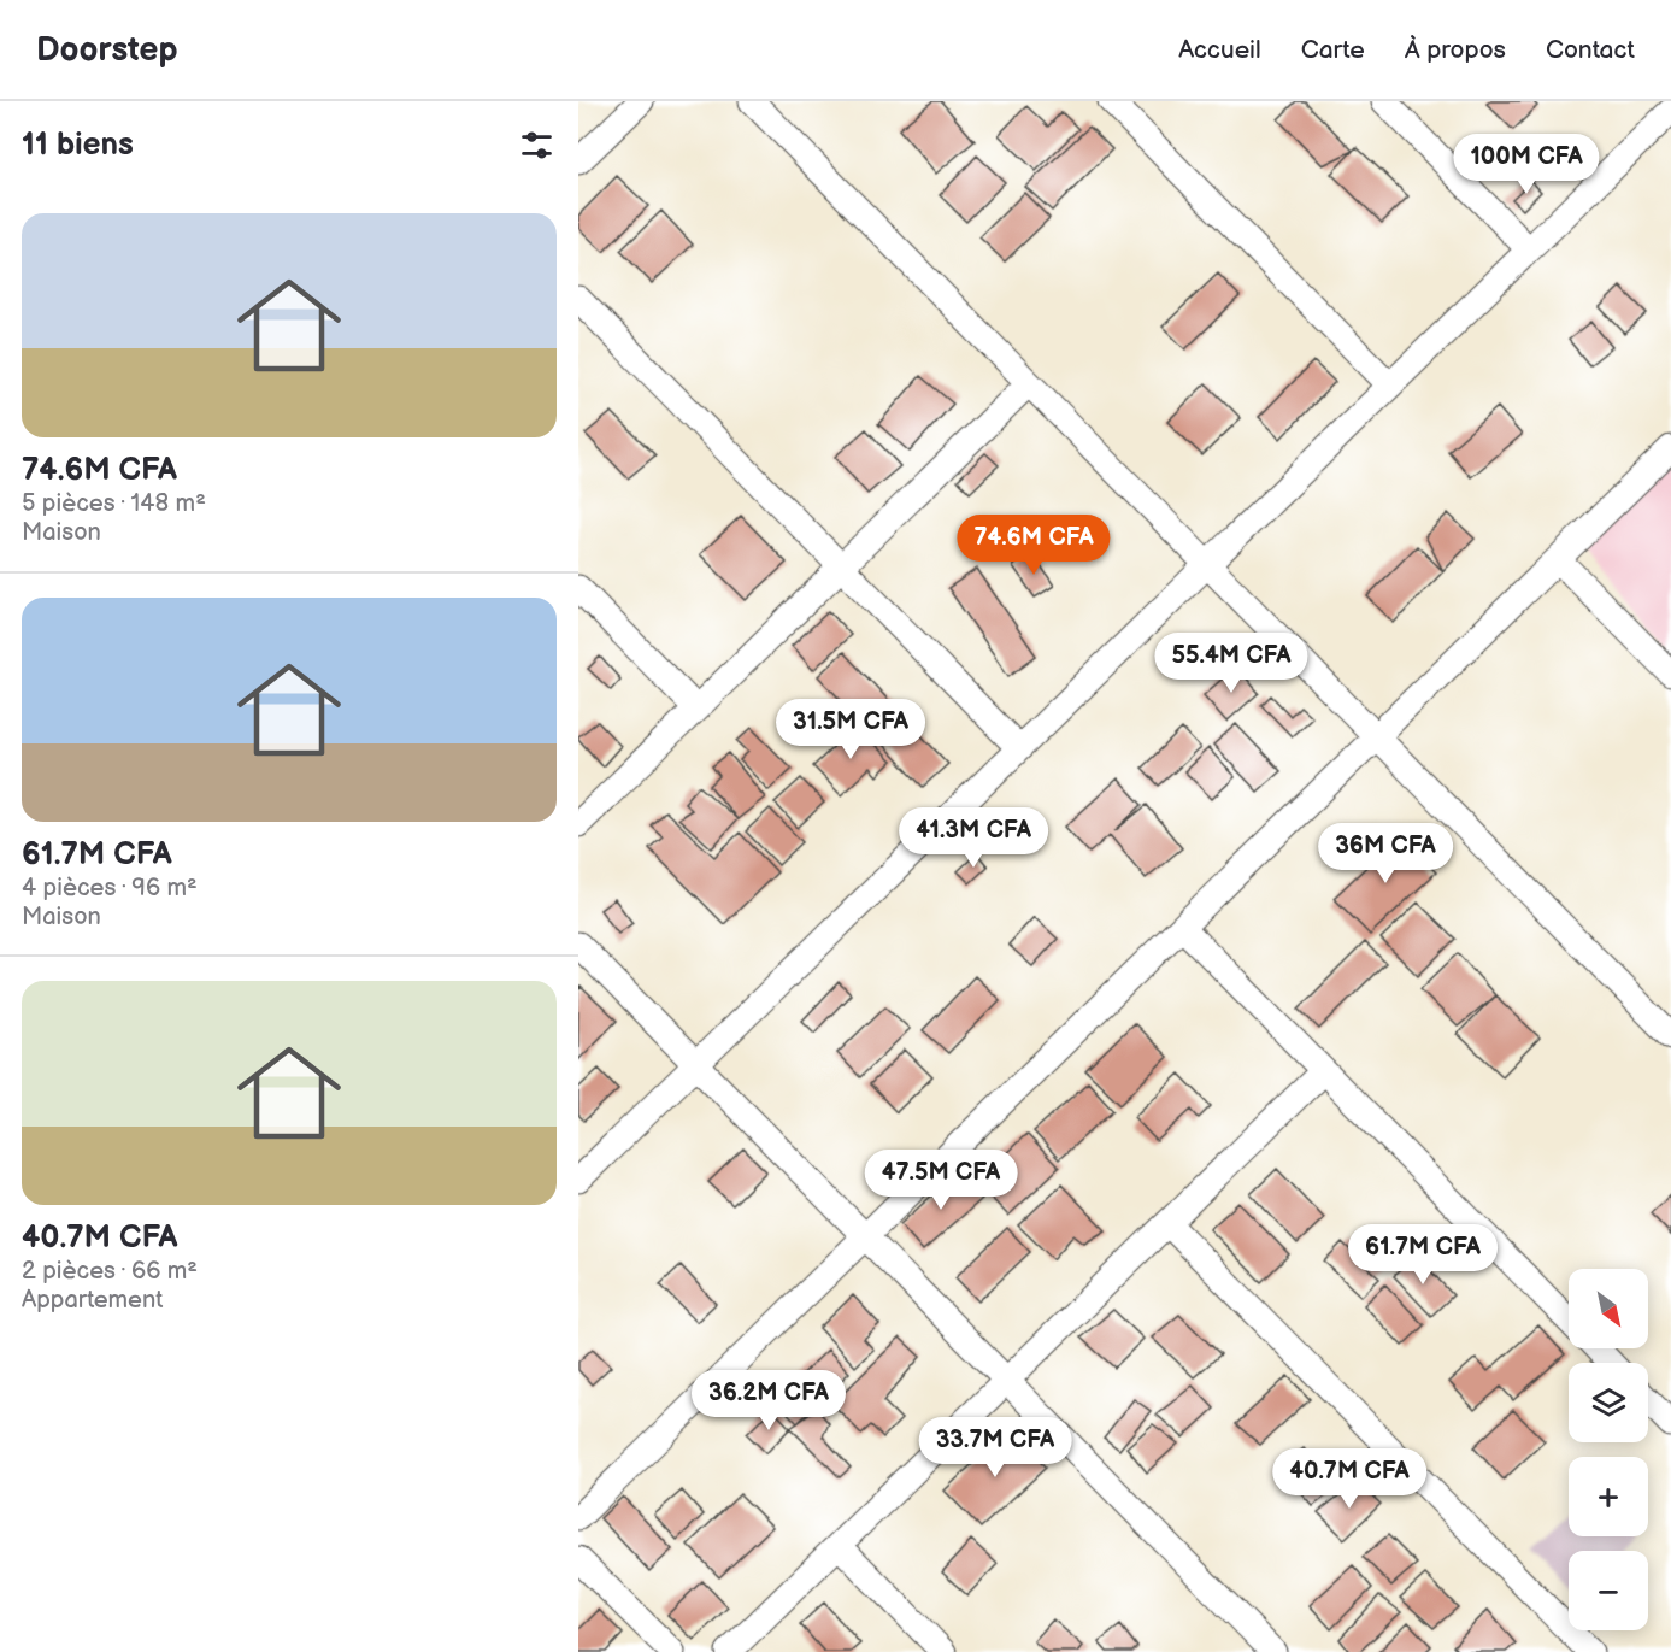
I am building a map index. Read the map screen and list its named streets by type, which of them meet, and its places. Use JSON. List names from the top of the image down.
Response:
{
  "north": "bottom right",
  "page": {
    "header": "Doorstep",
    "nav": [
      "Accueil",
      "Carte",
      "À propos",
      "Contact"
    ],
    "heading": "11 biens",
    "price": [
      "100M CFA",
      "74.6M CFA",
      "55.4M CFA",
      "31.5M CFA",
      "41.3M CFA",
      "36M CFA",
      "47.5M CFA",
      "61.7M CFA",
      "36.2M CFA",
      "33.7M CFA",
      "40.7M CFA"
    ],
    "list": [
      {
        "name": "74.6M CFA",
        "note": "5 pièces · 148 m² · Maison"
      },
      {
        "name": "61.7M CFA",
        "note": "4 pièces · 96 m² · Maison"
      },
      {
        "name": "40.7M CFA",
        "note": "2 pièces · 66 m² · Appartement"
      }
    ],
    "map_buttons": ["+", "−"]
  }
}
